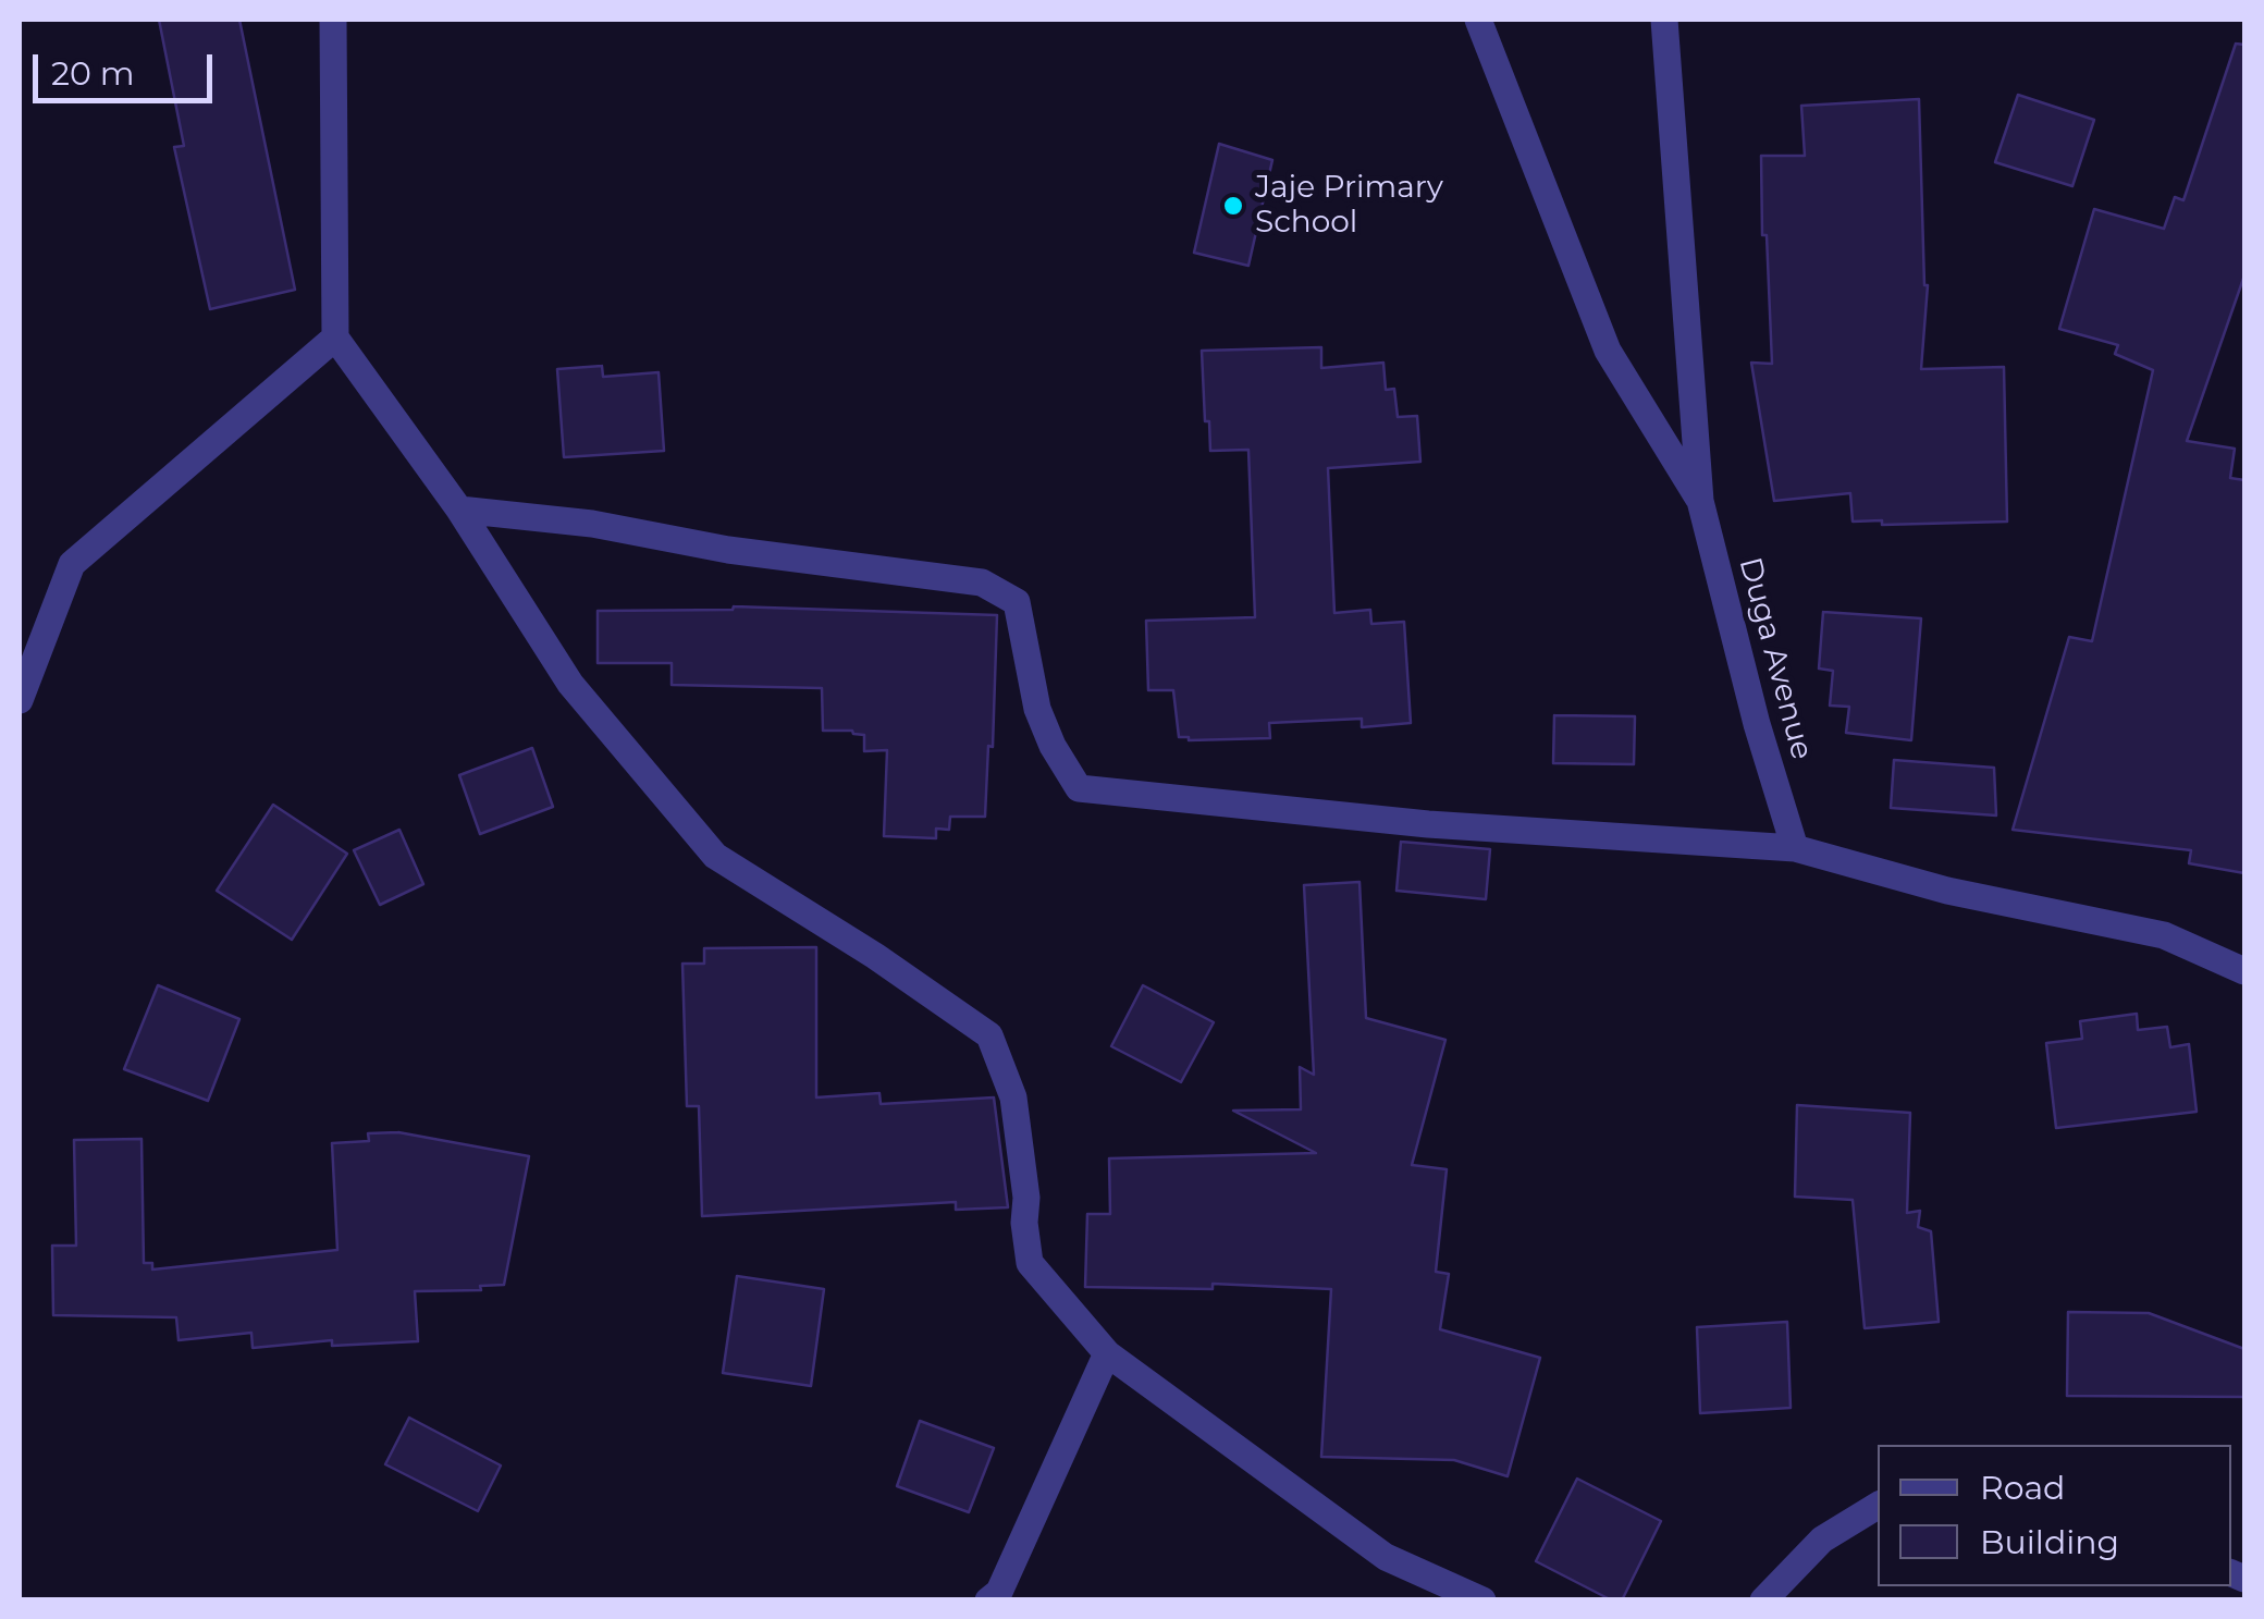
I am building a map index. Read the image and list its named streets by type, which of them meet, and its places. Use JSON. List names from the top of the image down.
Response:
{
  "streets": {
    "street": ["Duga Avenue"]
  },
  "places": ["Jaje Primary School"],
  "legend": ["Road", "Building"],
  "scale_bar": "20 m"
}
